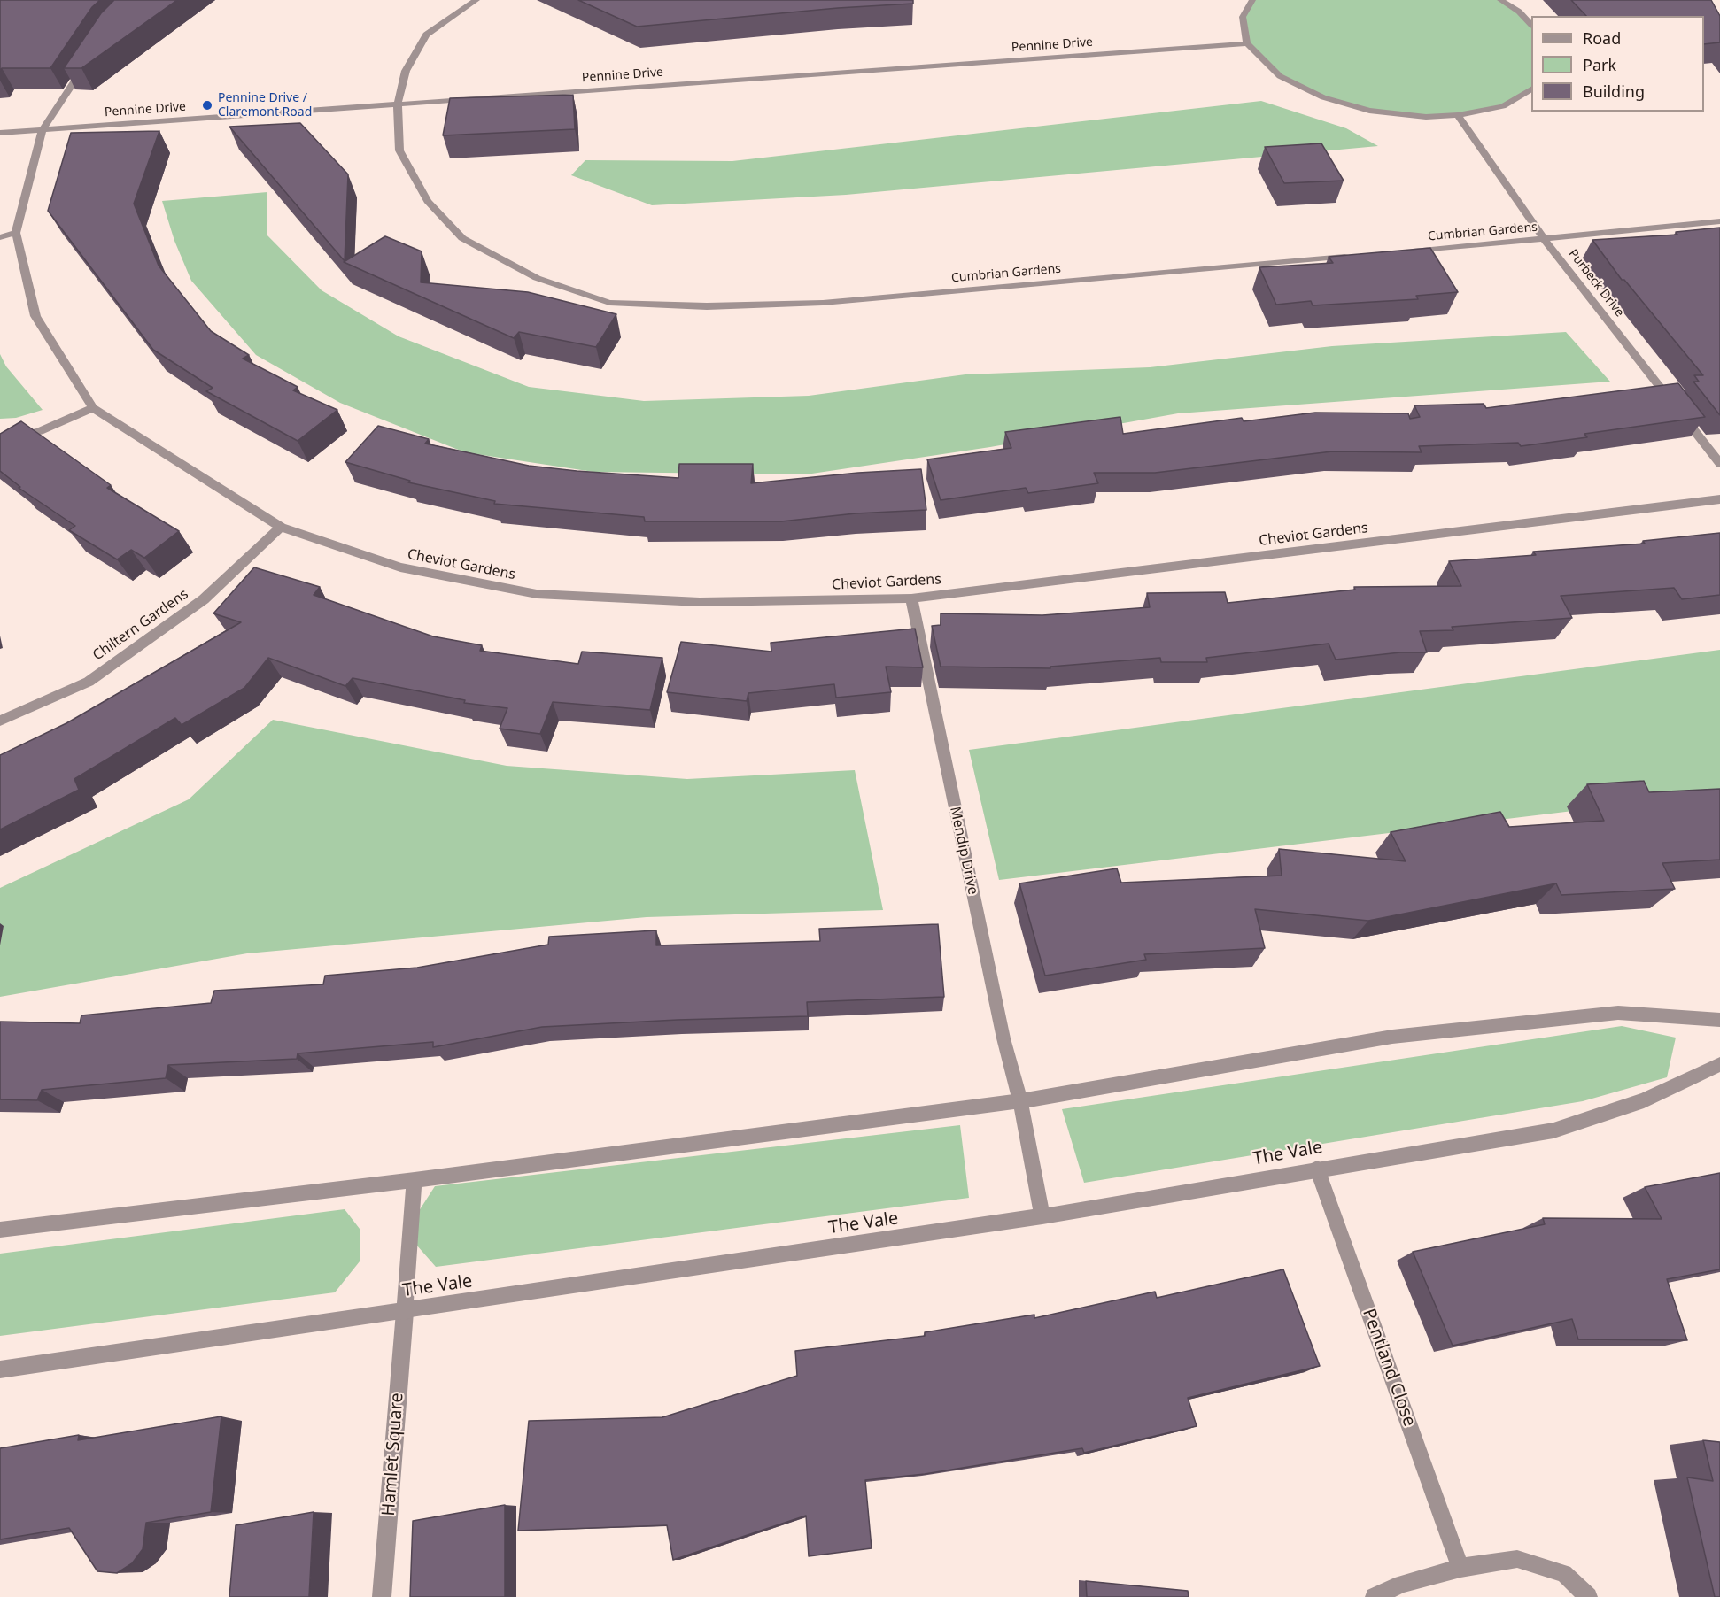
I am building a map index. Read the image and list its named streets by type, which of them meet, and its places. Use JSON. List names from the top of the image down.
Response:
{
  "streets": {
    "street": [
      "Pennine Drive",
      "Cumbrian Gardens",
      "Purbeck Drive",
      "Cheviot Gardens",
      "Chiltern Gardens",
      "Mendip Drive",
      "The Vale",
      "Pentland Close",
      "Hamlet Square"
    ]
  },
  "crossings": [
    ["Pennine Drive", "Cumbrian Gardens"],
    ["Pennine Drive", "Cheviot Gardens"],
    ["Cumbrian Gardens", "Purbeck Drive"],
    ["Cheviot Gardens", "Chiltern Gardens"],
    ["Cheviot Gardens", "Mendip Drive"],
    ["Mendip Drive", "The Vale"],
    ["The Vale", "Pentland Close"],
    ["The Vale", "Hamlet Square"]
  ],
  "places": ["Pennine Drive / Claremont Road"],
  "legend": ["Road", "Park", "Building"]
}
